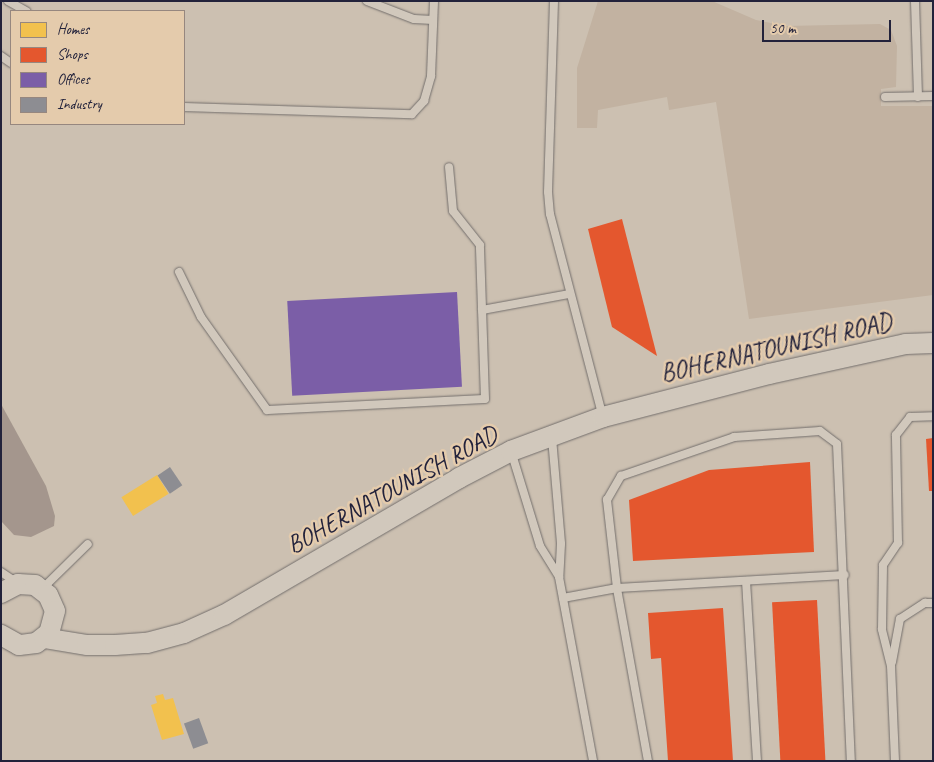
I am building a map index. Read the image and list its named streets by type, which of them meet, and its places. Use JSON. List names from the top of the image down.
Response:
{
  "streets": {
    "street": ["BOHERNATOUNISH ROAD"]
  },
  "legend": [
    "Homes",
    "Shops",
    "Offices",
    "Industry"
  ],
  "scale_bar": "50 m"
}
